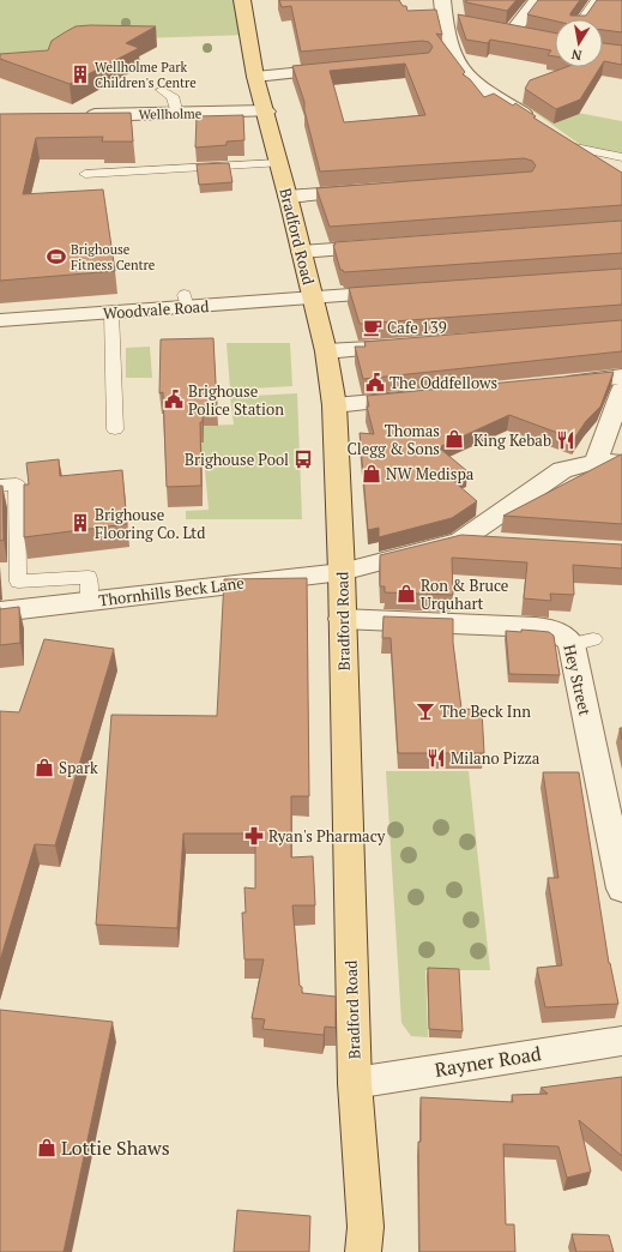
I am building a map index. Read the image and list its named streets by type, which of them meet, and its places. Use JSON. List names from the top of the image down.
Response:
{
  "streets": {
    "main road": ["Bradford Road"],
    "street": [
      "Wellholme",
      "Woodvale Road",
      "Thornhills Beck Lane",
      "Hey Street",
      "Rayner Road"
    ]
  },
  "crossings": [
    ["Wellholme", "Bradford Road"],
    ["Bradford Road", "Woodvale Road"],
    ["Bradford Road", "Thornhills Beck Lane"],
    ["Bradford Road", "Hey Street"],
    ["Bradford Road", "Rayner Road"]
  ],
  "places": {
    "building": ["Wellholme Park Children's Centre", "Brighouse Flooring Co. Ltd"],
    "sports": ["Brighouse Fitness Centre"],
    "cafe": ["Cafe 139"],
    "public building": ["The Oddfellows", "Brighouse Police Station"],
    "shop": [
      "Thomas Clegg & Sons",
      "NW Medispa",
      "Ron & Bruce Urquhart",
      "Spark",
      "Lottie Shaws"
    ],
    "restaurant": ["King Kebab", "Milano Pizza"],
    "bus stop": ["Brighouse Pool"],
    "bar": ["The Beck Inn"],
    "pharmacy": ["Ryan's Pharmacy"]
  },
  "north": "bottom"
}
